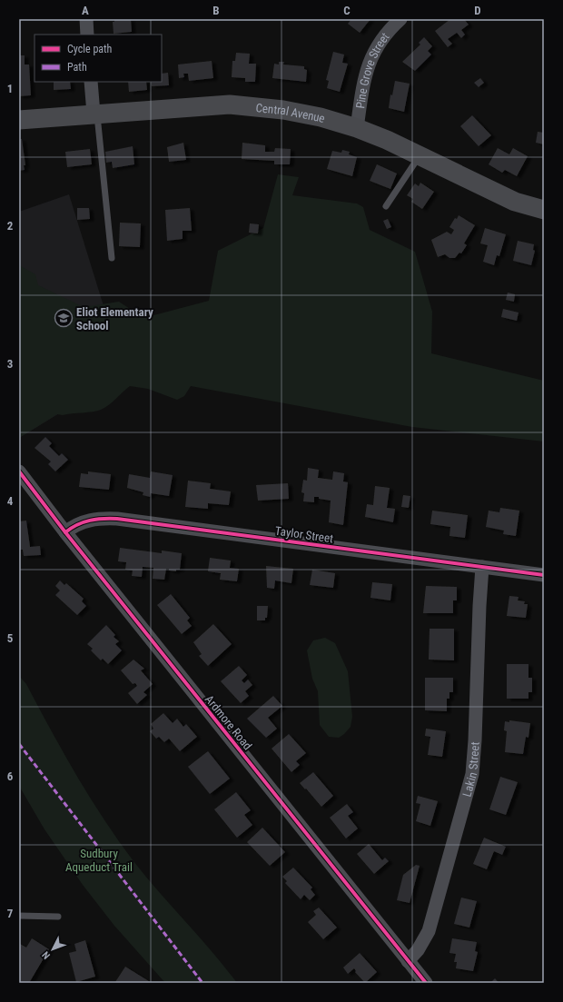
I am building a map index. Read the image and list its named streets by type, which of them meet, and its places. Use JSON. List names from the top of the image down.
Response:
{
  "streets": {
    "main road": ["Central Avenue"],
    "street": [
      "Pine Grove Street",
      "Taylor Street",
      "Ardmore Road",
      "Lakin Street"
    ]
  },
  "crossings": [
    ["Pine Grove Street", "Central Avenue"],
    ["Taylor Street", "Ardmore Road"],
    ["Taylor Street", "Lakin Street"],
    ["Ardmore Road", "Lakin Street"]
  ],
  "parks": ["Sudbury Aqueduct Trail"],
  "places": {
    "school or university": ["Eliot Elementary School"]
  },
  "legend": ["Cycle path", "Path"],
  "north": "bottom left",
  "grid": {
    "columns": [
      "A",
      "B",
      "C",
      "D"
    ],
    "rows": [
      "1",
      "2",
      "3",
      "4",
      "5",
      "6",
      "7"
    ]
  }
}
